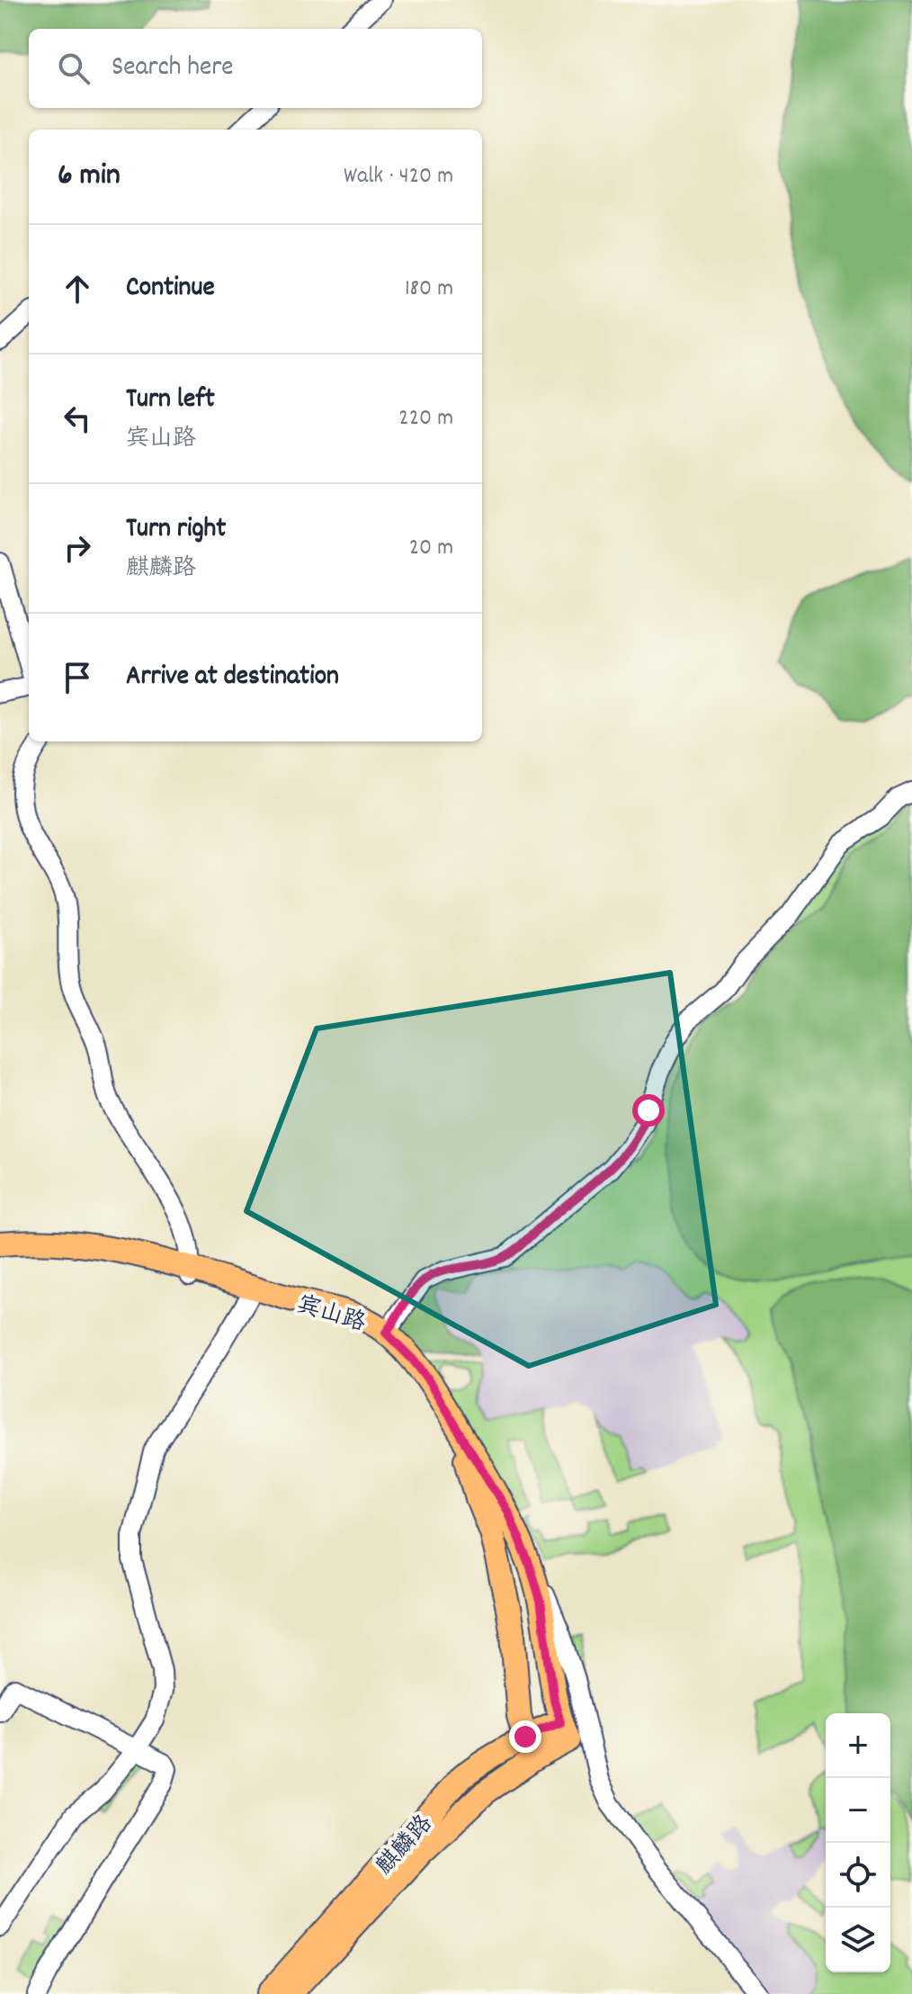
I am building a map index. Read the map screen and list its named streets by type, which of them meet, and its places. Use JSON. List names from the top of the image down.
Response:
{
  "streets": {
    "main road": ["宾山路", "麒麟路"]
  },
  "crossings": [
    ["宾山路", "麒麟路"]
  ],
  "page": {
    "search": "Search here",
    "heading": ["6 min", "Walk · 420 m"],
    "list": [
      ["Continue", "180 m"],
      ["Turn left", "宾山路", "220 m"],
      ["Turn right", "麒麟路", "20 m"],
      "Arrive at destination"
    ],
    "map_buttons": ["+", "−"]
  }
}
